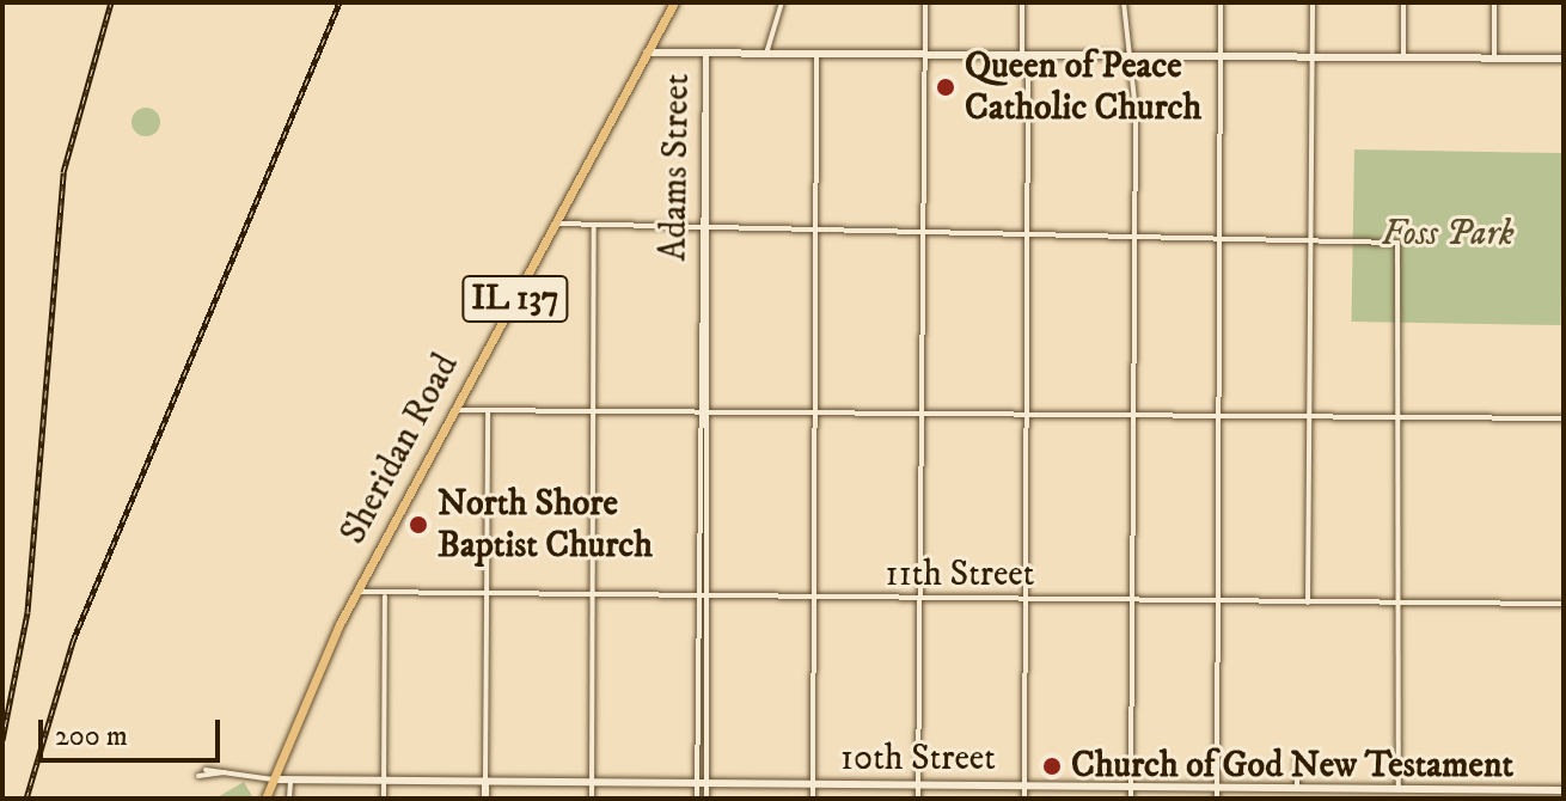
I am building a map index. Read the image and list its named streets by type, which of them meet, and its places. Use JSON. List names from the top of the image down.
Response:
{
  "streets": {
    "highway": ["IL 137", "Sheridan Road"],
    "street": ["Adams Street", "11th Street", "10th Street"]
  },
  "crossings": [
    ["Adams Street", "11th Street"],
    ["Adams Street", "10th Street"],
    ["IL 137", "Sheridan Road"],
    ["IL 137", "10th Street"],
    ["Sheridan Road", "11th Street"],
    ["Sheridan Road", "10th Street"]
  ],
  "parks": ["Foss Park"],
  "places": ["Queen of Peace Catholic Church", "North Shore Baptist Church", "Church of God New Testament"],
  "scale_bar": "200 m"
}
